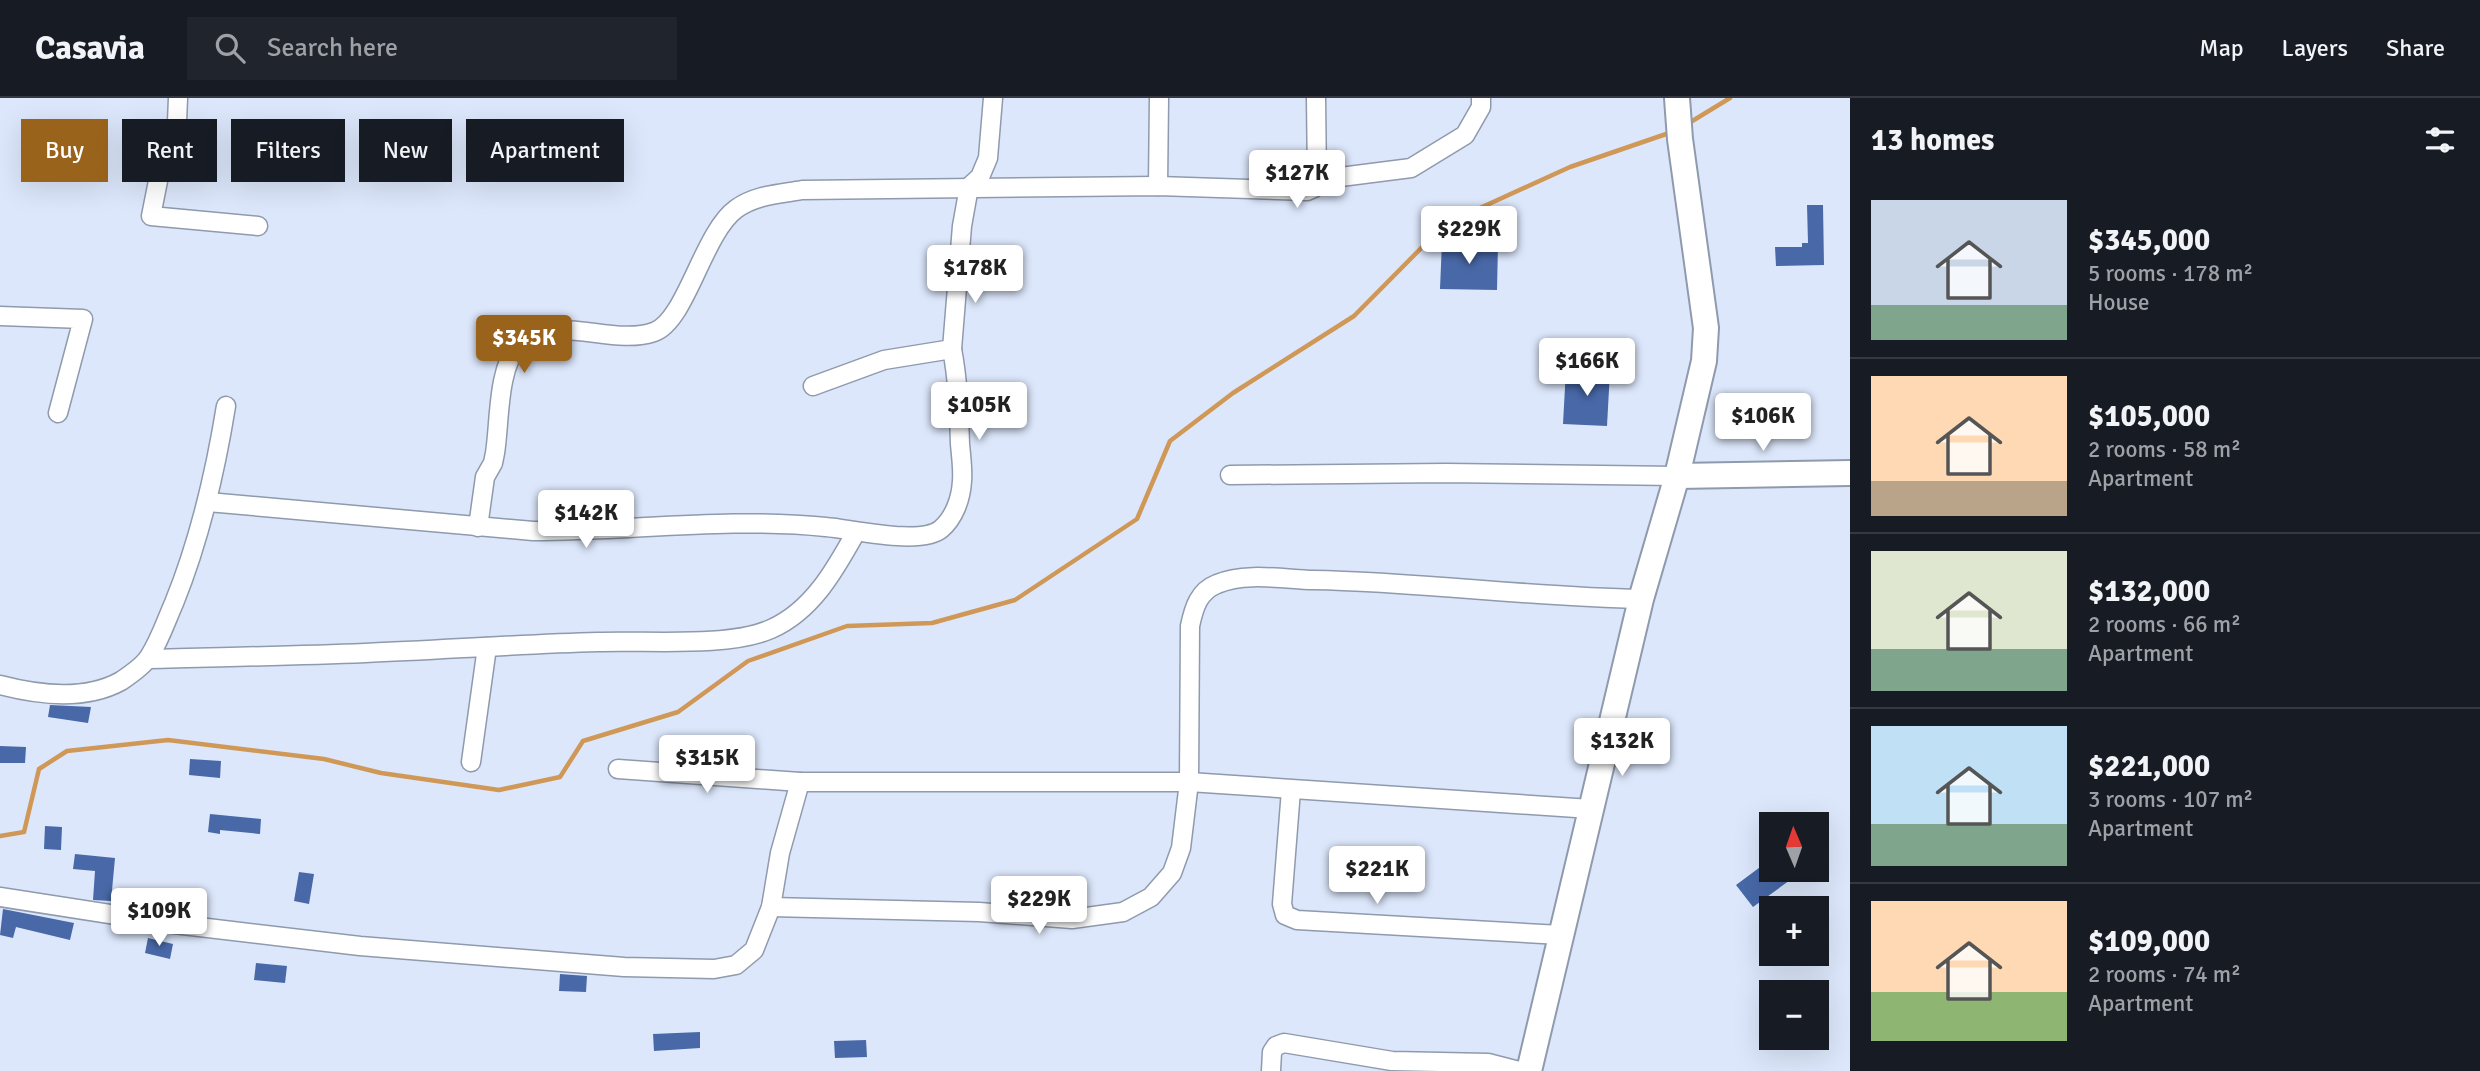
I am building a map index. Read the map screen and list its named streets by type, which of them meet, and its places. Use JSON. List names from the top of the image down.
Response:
{
  "north": "top",
  "page": {
    "header": "Casavia",
    "search": "Search here",
    "nav": ["Map", "Layers", "Share"],
    "heading": "13 homes",
    "chip": [
      "Buy",
      "Rent",
      "Filters",
      "New",
      "Apartment"
    ],
    "price": [
      "$127K",
      "$229K",
      "$178K",
      "$345K",
      "$166K",
      "$105K",
      "$106K",
      "$142K",
      "$132K",
      "$315K",
      "$221K",
      "$229K",
      "$109K"
    ],
    "list": [
      {
        "name": "$345,000",
        "note": "5 rooms · 178 m² · House"
      },
      {
        "name": "$105,000",
        "note": "2 rooms · 58 m² · Apartment"
      },
      {
        "name": "$132,000",
        "note": "2 rooms · 66 m² · Apartment"
      },
      {
        "name": "$221,000",
        "note": "3 rooms · 107 m² · Apartment"
      },
      {
        "name": "$109,000",
        "note": "2 rooms · 74 m² · Apartment"
      }
    ],
    "map_buttons": ["+", "−"]
  }
}
